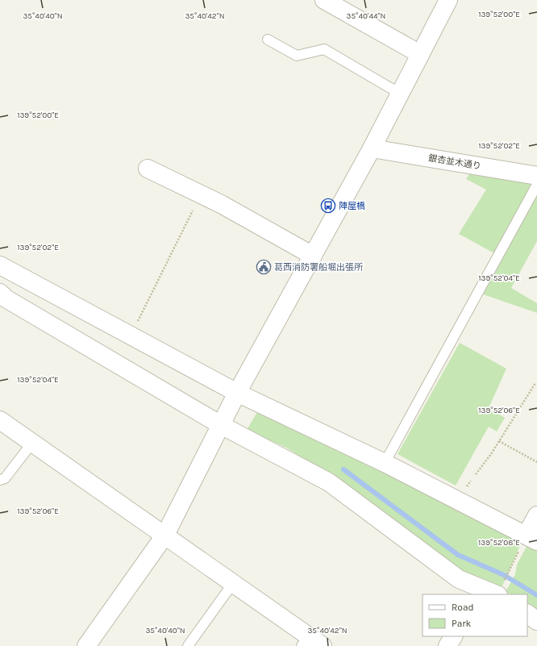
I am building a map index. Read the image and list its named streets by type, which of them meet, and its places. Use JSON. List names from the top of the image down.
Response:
{
  "streets": {
    "street": ["銀杏並木通り"]
  },
  "places": {
    "bus stop": ["陣屋橋"],
    "public building": ["葛西消防署船堀出張所"]
  },
  "legend": ["Road", "Park"],
  "coordinates": [
    "139°52'00\"E",
    "35°40'40\"N",
    "35°40'42\"N",
    "35°40'44\"N",
    "139°52'02\"E",
    "139°52'04\"E",
    "139°52'06\"E",
    "139°52'08\"E"
  ]
}
